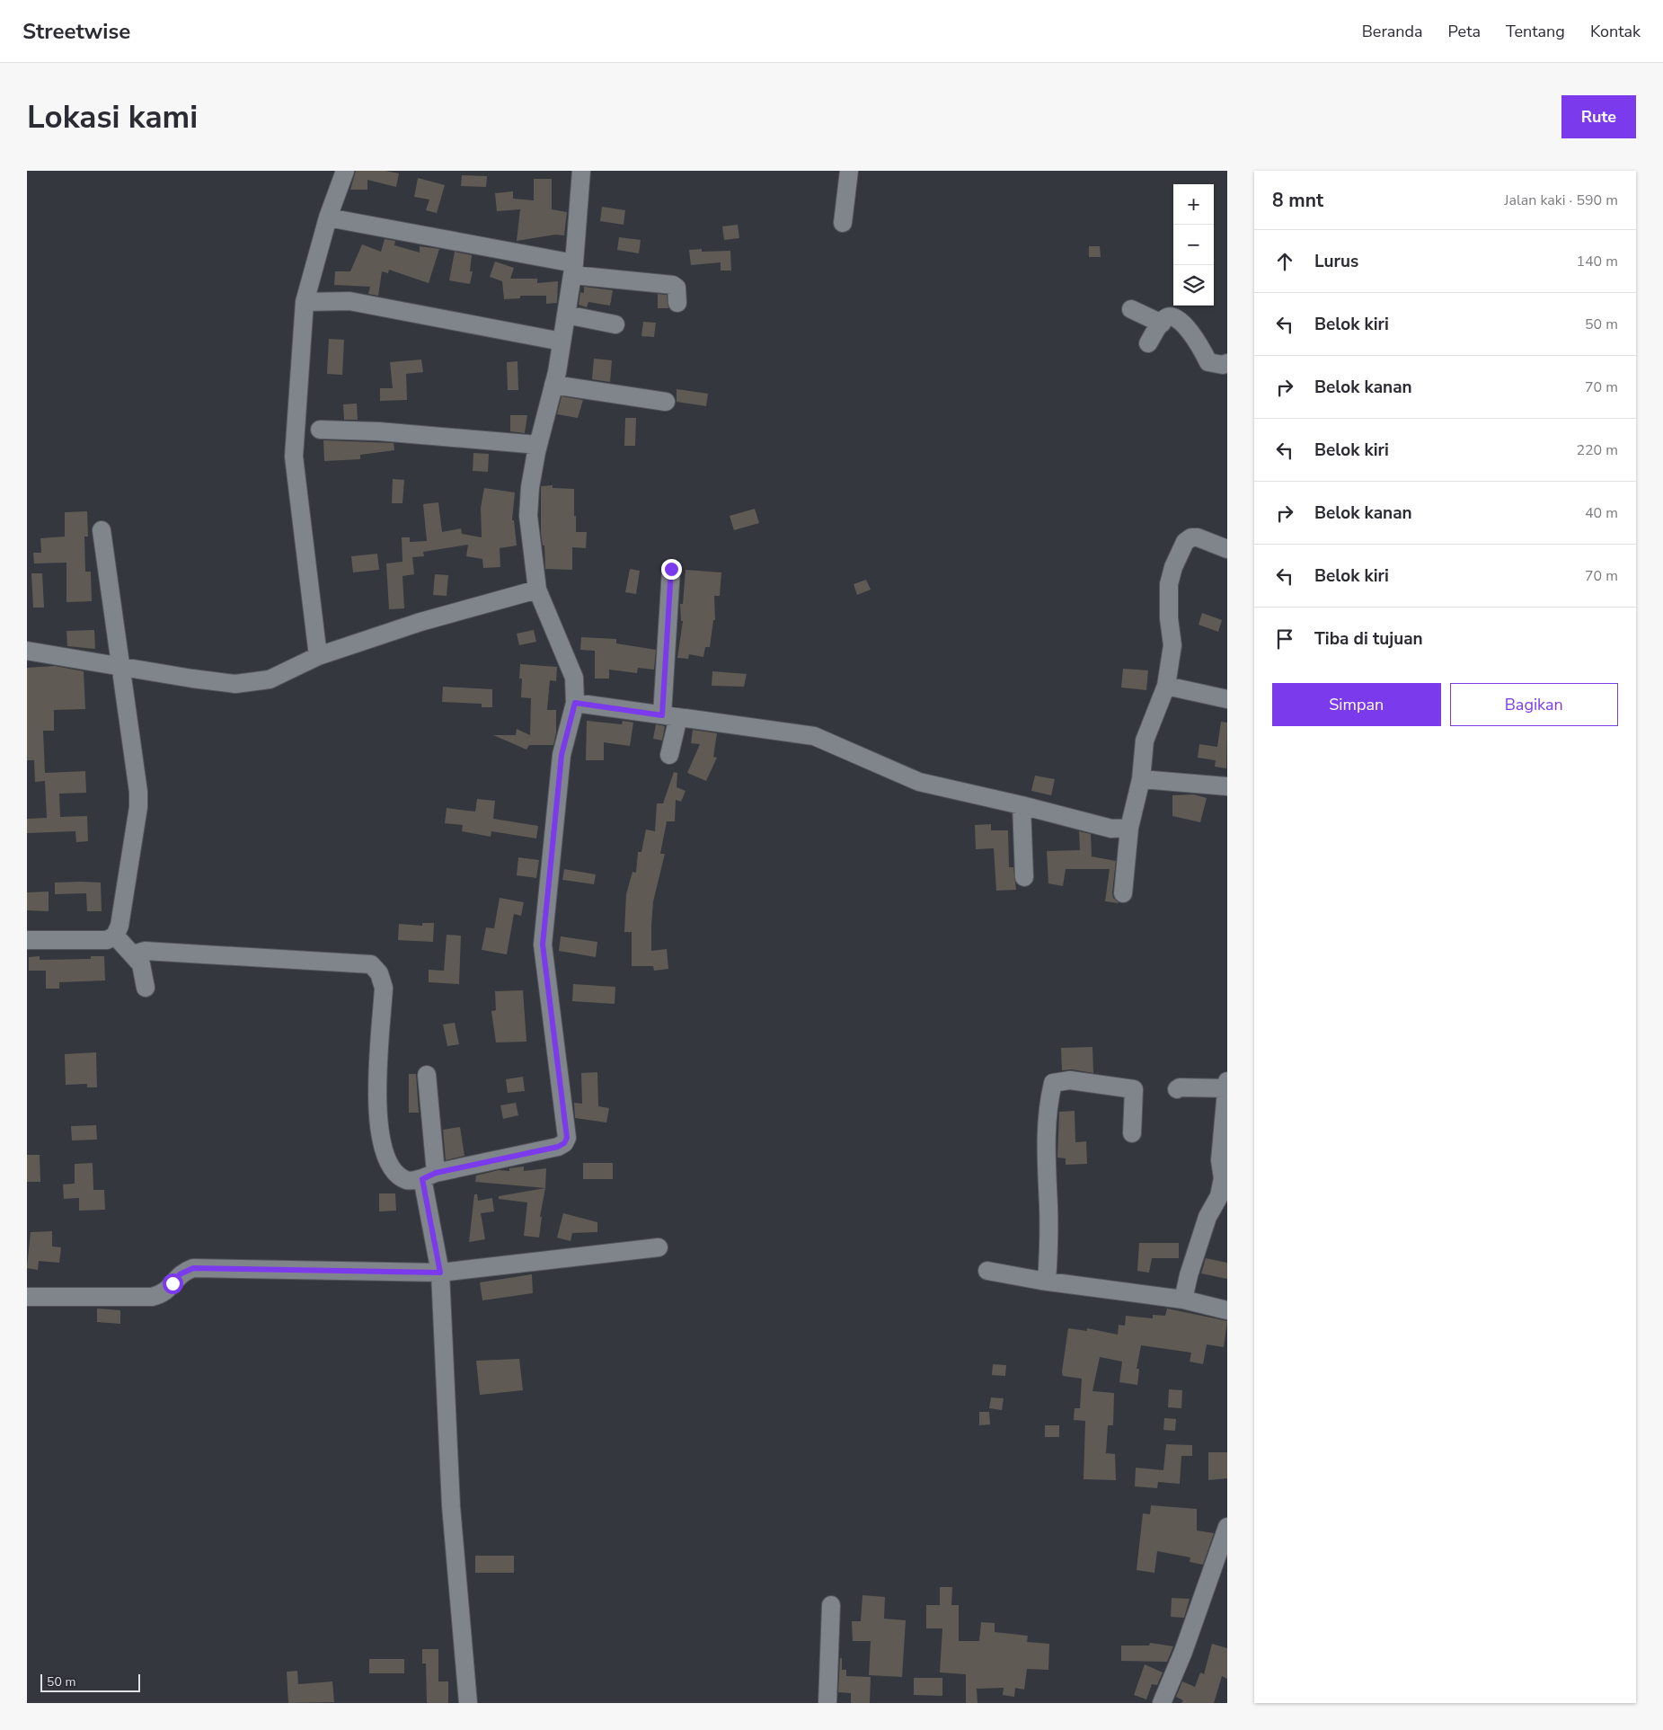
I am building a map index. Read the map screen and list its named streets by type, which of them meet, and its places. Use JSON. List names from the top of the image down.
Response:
{
  "scale_bar": "50 m",
  "page": {
    "header": "Streetwise",
    "nav": [
      "Beranda",
      "Peta",
      "Tentang",
      "Kontak"
    ],
    "buttons": [
      "Rute",
      ["Simpan", "Bagikan"]
    ],
    "title": "Lokasi kami",
    "heading": ["8 mnt", "Jalan kaki · 590 m"],
    "map_buttons": ["+", "−"],
    "list": [
      ["Lurus", "140 m"],
      ["Belok kiri", "50 m"],
      ["Belok kanan", "70 m"],
      ["Belok kiri", "220 m"],
      ["Belok kanan", "40 m"],
      ["Belok kiri", "70 m"],
      "Tiba di tujuan"
    ],
    "scale": "50 m"
  }
}
